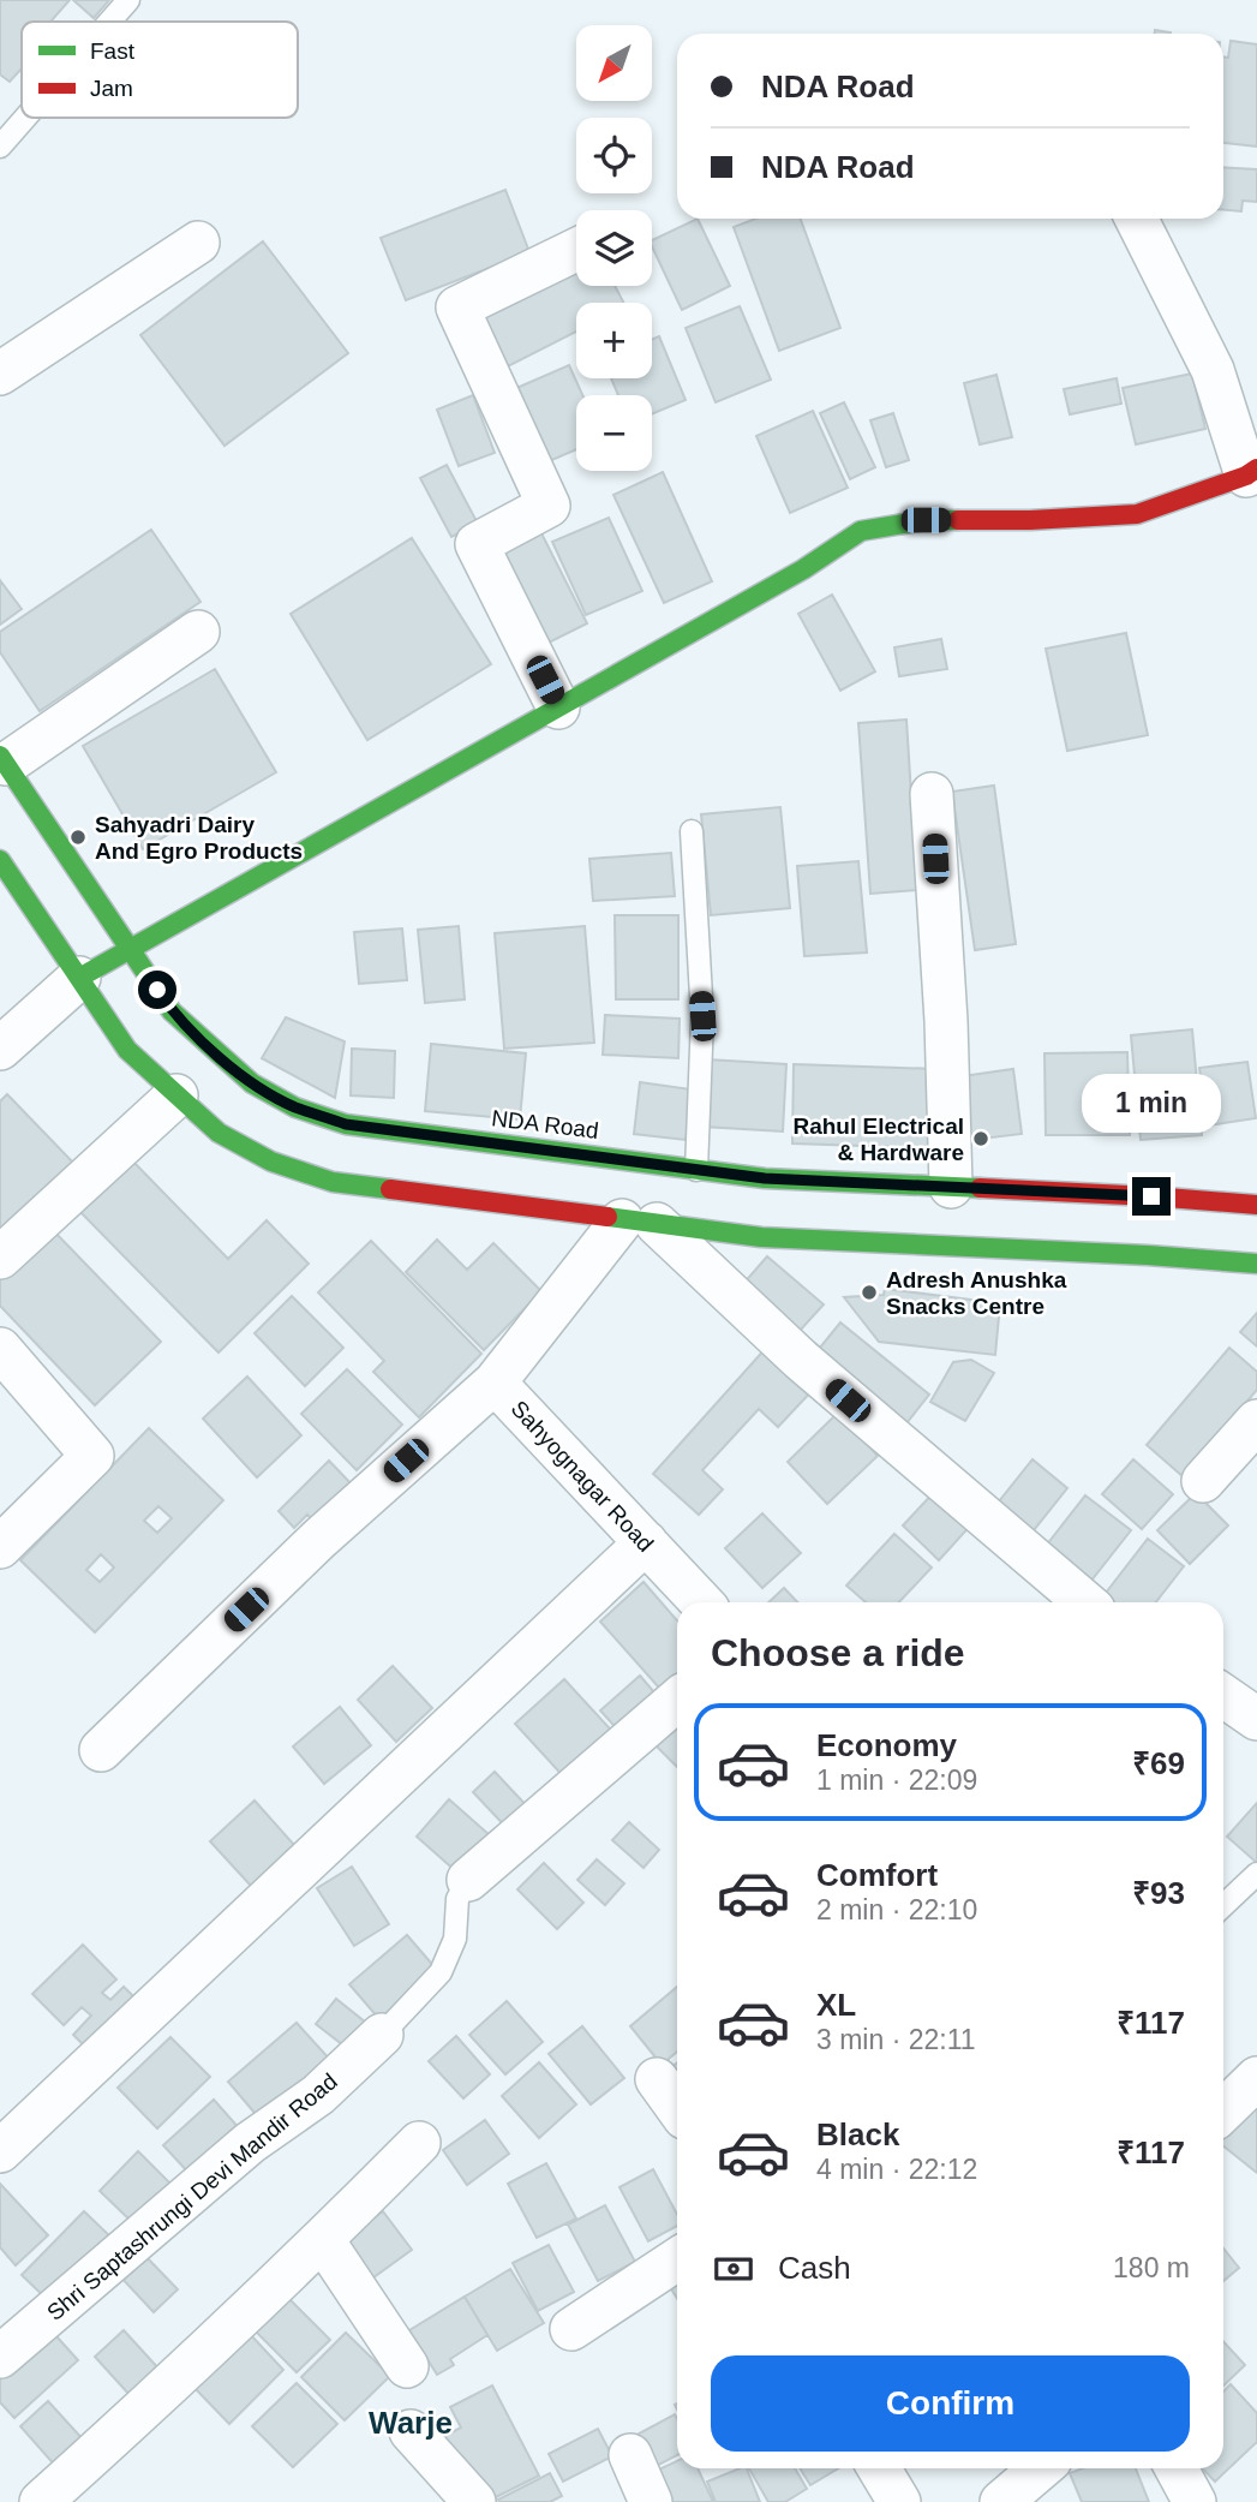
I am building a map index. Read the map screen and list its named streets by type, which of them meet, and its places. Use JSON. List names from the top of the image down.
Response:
{
  "streets": {
    "main road": ["NDA Road"],
    "street": ["Sahyognagar Road", "Shri Saptashrungi Devi Mandir Road"]
  },
  "districts": ["Warje"],
  "places": ["Sahyadri Dairy And Egro Products", "Rahul Electrical & Hardware", "Adresh Anushka Snacks Centre"],
  "legend": ["Fast", "Jam"],
  "north": "bottom left",
  "page": {
    "map_buttons": ["+", "−"],
    "banner": ["NDA Road", "NDA Road"],
    "bubble": "1 min",
    "heading": "Choose a ride",
    "list": [
      {
        "name": "Economy",
        "note": "1 min · 22:09",
        "value": "₹69"
      },
      {
        "name": "Comfort",
        "note": "2 min · 22:10",
        "value": "₹93"
      },
      {
        "name": "XL",
        "note": "3 min · 22:11",
        "value": "₹117"
      },
      {
        "name": "Black",
        "note": "4 min · 22:12",
        "value": "₹117"
      }
    ],
    "pay": ["Cash", "180 m"],
    "buttons": "Confirm"
  }
}
